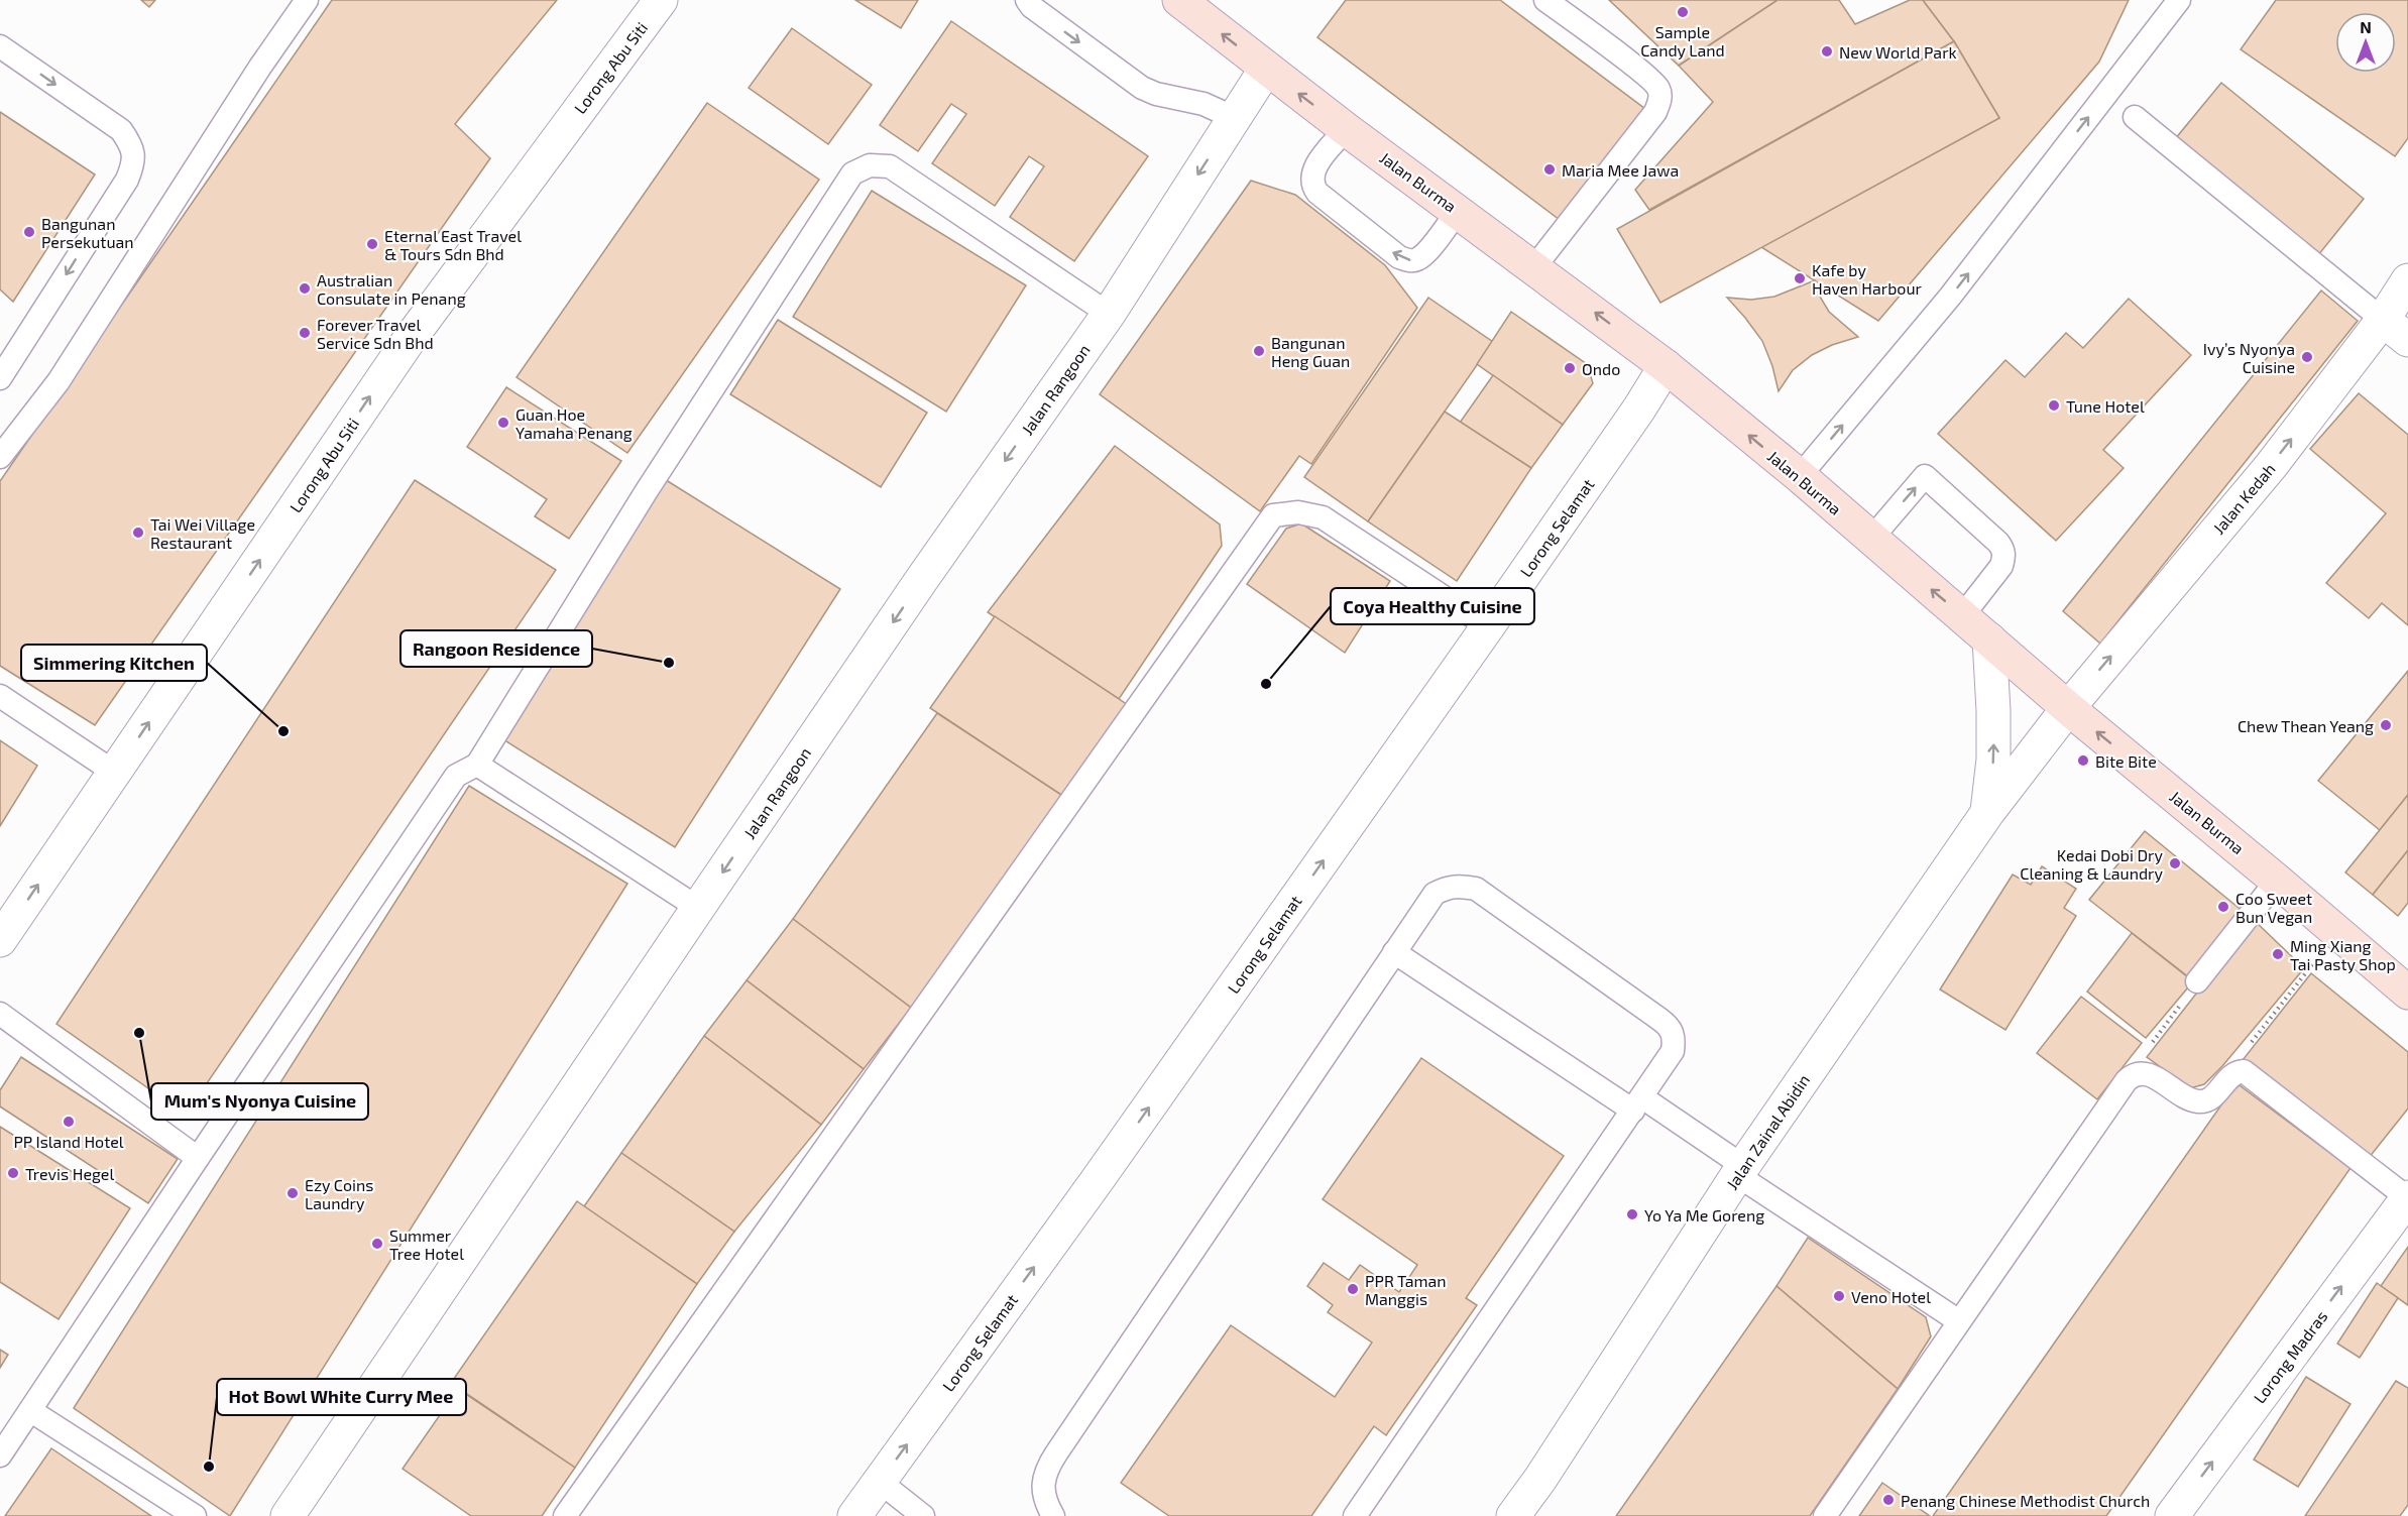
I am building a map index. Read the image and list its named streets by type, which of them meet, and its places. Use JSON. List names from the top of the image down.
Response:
{
  "streets": {
    "main road": ["Jalan Burma"],
    "street": [
      "Lorong Abu Siti",
      "Jalan Rangoon",
      "Jalan Kedah",
      "Lorong Selamat",
      "Jalan Zainal Abidin",
      "Lorong Madras"
    ]
  },
  "crossings": [
    ["Jalan Burma", "Jalan Rangoon"],
    ["Jalan Burma", "Jalan Kedah"],
    ["Jalan Burma", "Lorong Selamat"],
    ["Jalan Burma", "Jalan Zainal Abidin"],
    ["Jalan Kedah", "Jalan Zainal Abidin"]
  ],
  "one_way": [
    "Lorong Abu Siti",
    "Jalan Burma",
    "Jalan Rangoon",
    "Jalan Kedah",
    "Lorong Selamat",
    "Lorong Madras"
  ],
  "places": [
    "Sample Candy Land",
    "New World Park",
    "Maria Mee Jawa",
    "Bangunan Persekutuan",
    "Eternal East Travel & Tours Sdn Bhd",
    "Kafe by Haven Harbour",
    "Australian Consulate in Penang",
    "Forever Travel Service Sdn Bhd",
    "Bangunan Heng Guan",
    "Ivy’s Nyonya Cuisine",
    "Ondo",
    "Tune Hotel",
    "Guan Hoe Yamaha Penang",
    "Tai Wei Village Restaurant",
    "Rangoon Residence",
    "Coya Healthy Cuisine",
    "Chew Thean Yeang",
    "Simmering Kitchen",
    "Bite Bite",
    "Kedai Dobi Dry Cleaning & Laundry",
    "Coo Sweet Bun Vegan",
    "Ming Xiang Tai Pasty Shop",
    "Mum's Nyonya Cuisine",
    "PP Island Hotel",
    "Trevis Hegel",
    "Ezy Coins Laundry",
    "Yo Ya Me Goreng",
    "Summer Tree Hotel",
    "PPR Taman Manggis",
    "Veno Hotel",
    "Hot Bowl White Curry Mee",
    "Penang Chinese Methodist Church"
  ],
  "north": "top"
}
